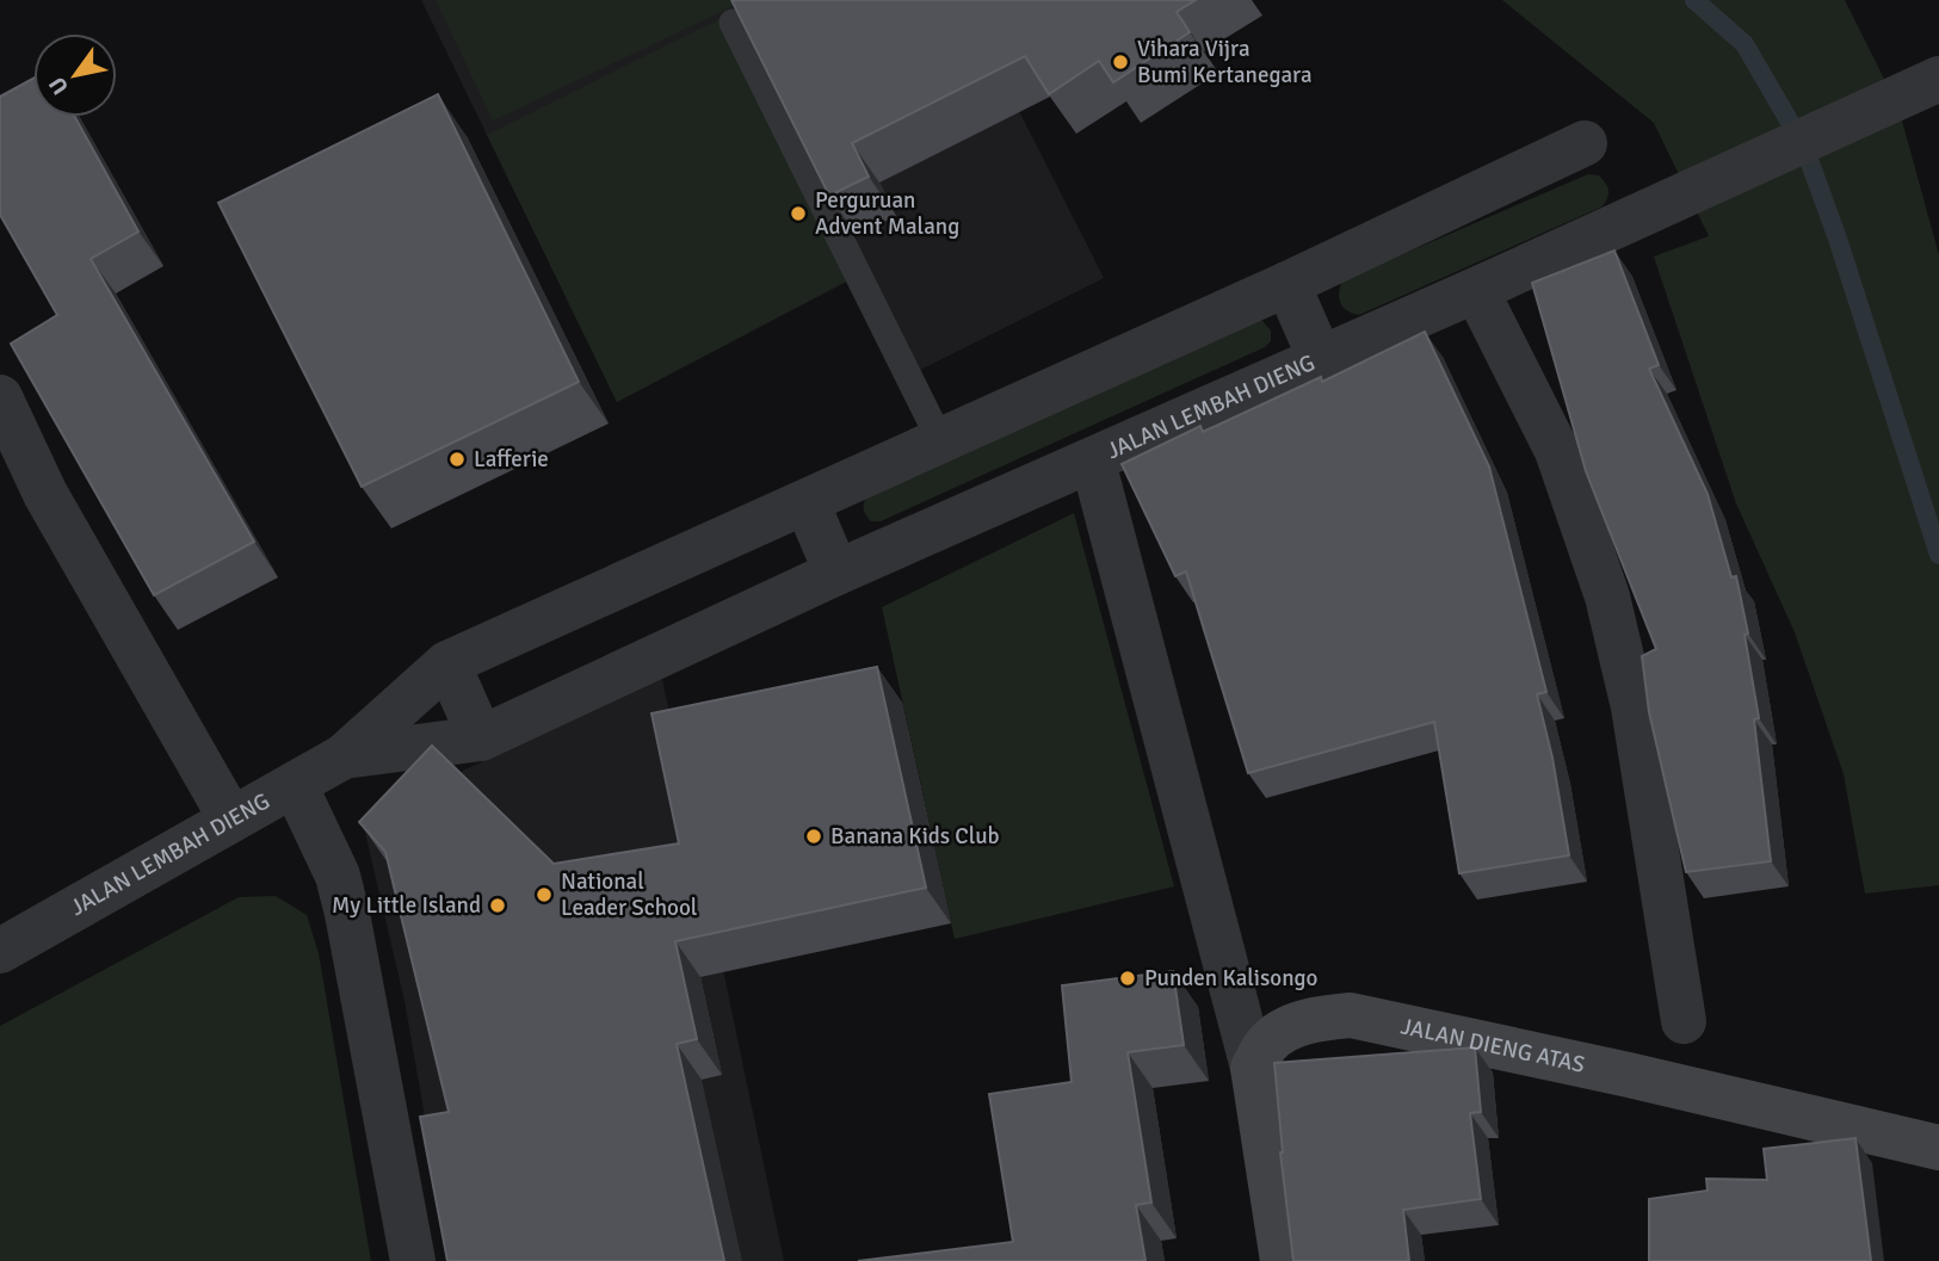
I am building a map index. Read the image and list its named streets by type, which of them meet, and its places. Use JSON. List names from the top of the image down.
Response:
{
  "streets": {
    "street": ["JALAN LEMBAH DIENG", "JALAN DIENG ATAS"]
  },
  "places": [
    "Vihara Vijra Bumi Kertanegara",
    "Perguruan Advent Malang",
    "Lafferie",
    "Banana Kids Club",
    "National Leader School",
    "My Little Island",
    "Punden Kalisongo"
  ],
  "north": "bottom left"
}
